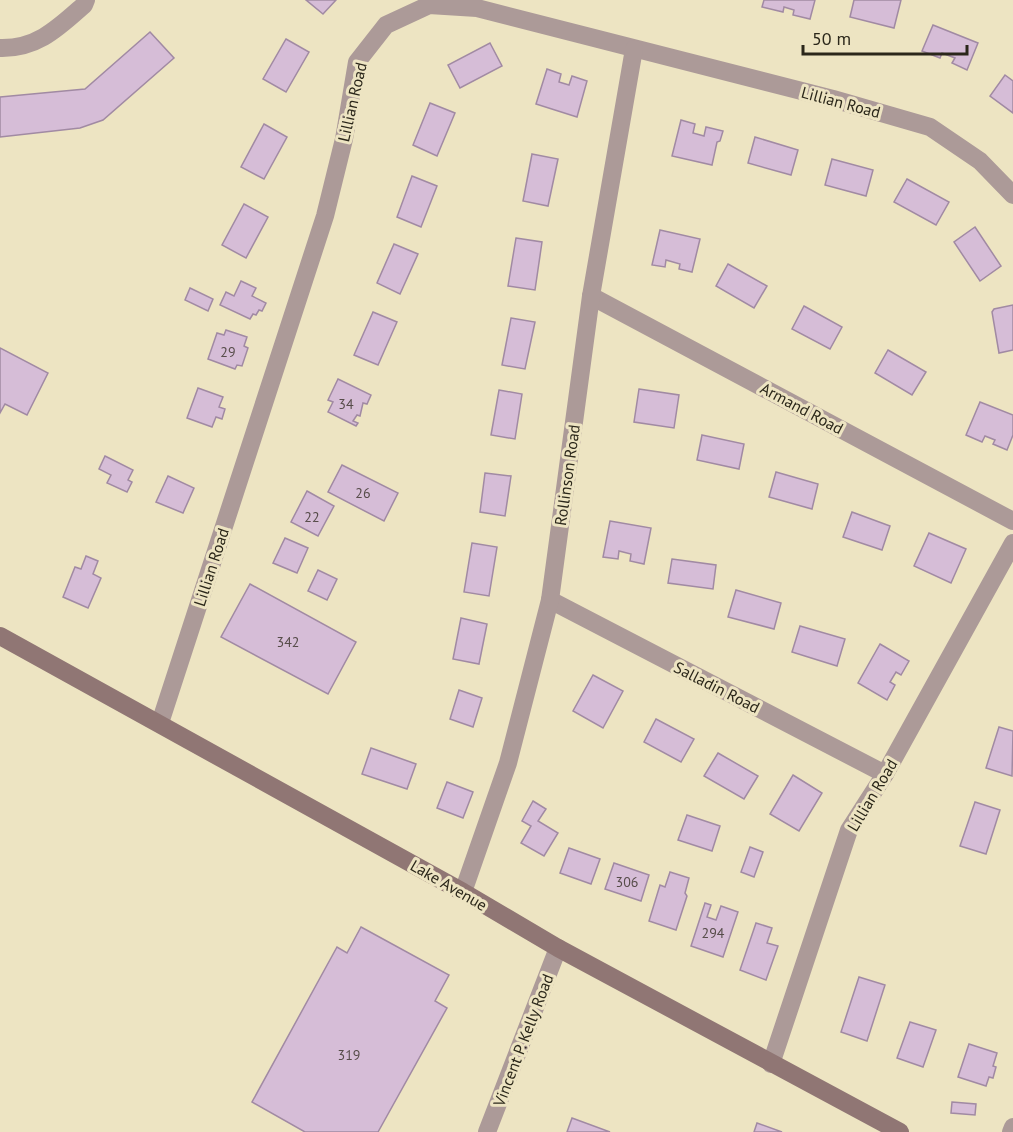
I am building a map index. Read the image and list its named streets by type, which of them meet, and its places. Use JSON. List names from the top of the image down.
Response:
{
  "streets": {
    "main road": ["Lake Avenue"],
    "street": [
      "Lillian Road",
      "Armand Road",
      "Rollinson Road",
      "Salladin Road",
      "Vincent P. Kelly Road"
    ]
  },
  "crossings": [
    ["Lillian Road", "Rollinson Road"],
    ["Lillian Road", "Salladin Road"],
    ["Lillian Road", "Lake Avenue"],
    ["Armand Road", "Rollinson Road"],
    ["Rollinson Road", "Salladin Road"],
    ["Rollinson Road", "Lake Avenue"],
    ["Lake Avenue", "Vincent P. Kelly Road"]
  ],
  "house_numbers": [
    "29",
    "34",
    "26",
    "22",
    "342",
    "306",
    "294",
    "319"
  ],
  "scale_bar": "50 m"
}
